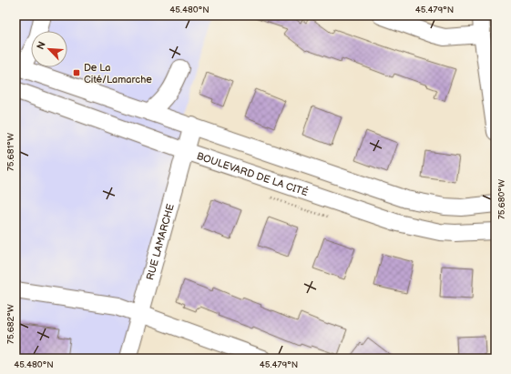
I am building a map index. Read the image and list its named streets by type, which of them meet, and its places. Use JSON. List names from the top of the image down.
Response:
{
  "streets": {
    "street": ["BOULEVARD DE LA CITÉ", "RUE LAMARCHE"]
  },
  "crossings": [
    ["BOULEVARD DE LA CITÉ", "RUE LAMARCHE"]
  ],
  "places": {
    "transit": ["De La Cité/Lamarche"]
  },
  "north": "top left",
  "coordinates": [
    "45.480°N",
    "45.479°N",
    "75.681°W",
    "75.680°W",
    "75.682°W"
  ]
}
